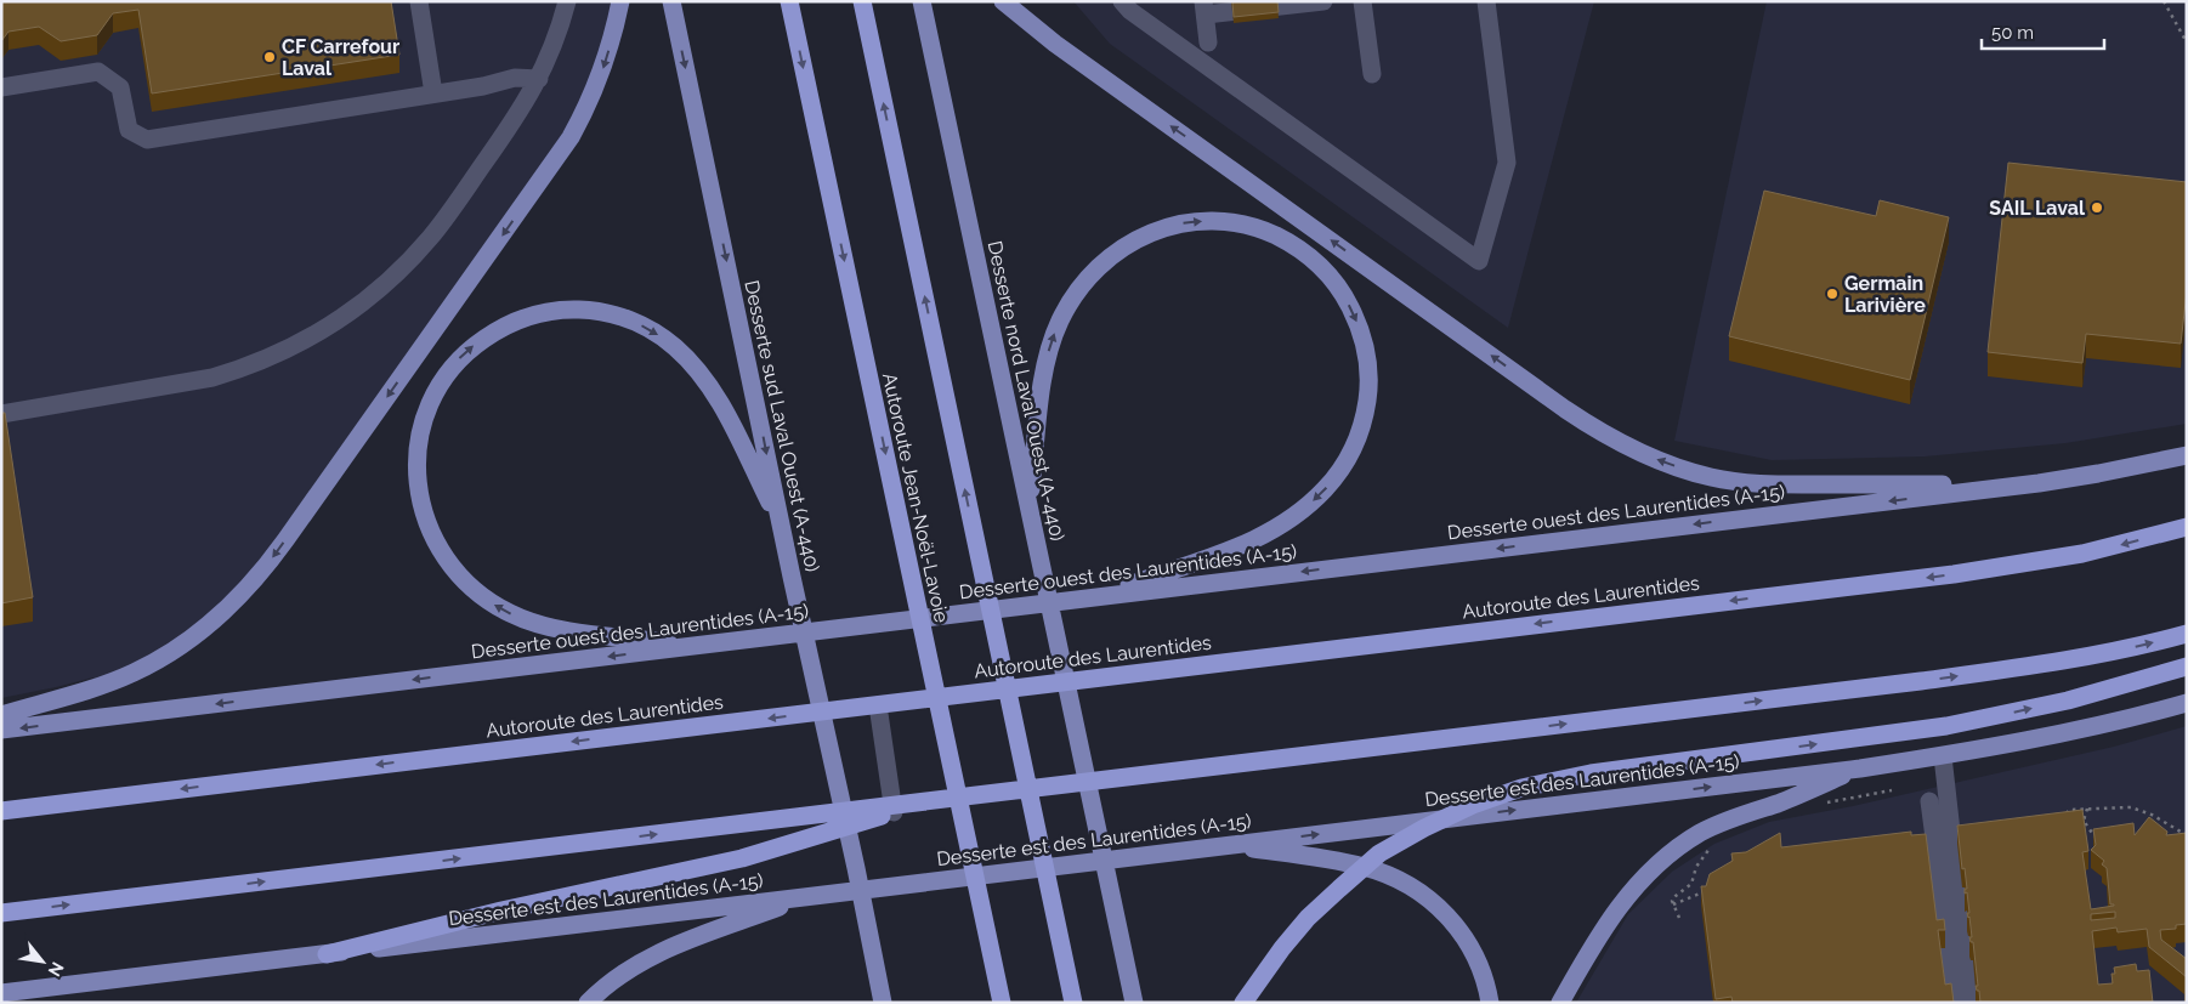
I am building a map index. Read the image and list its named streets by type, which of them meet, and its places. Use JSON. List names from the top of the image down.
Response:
{
  "streets": {
    "highway": ["Autoroute Jean-Noël-Lavoie", "Autoroute des Laurentides"],
    "main road": [
      "Desserte nord Laval Ouest (A-440)",
      "Desserte sud Laval Ouest (A-440)",
      "Desserte ouest des Laurentides (A-15)",
      "Desserte est des Laurentides (A-15)"
    ]
  },
  "one_way": ["Desserte sud Laval Ouest (A-440)", "Desserte ouest des Laurentides (A-15)"],
  "places": ["CF Carrefour Laval", "SAIL Laval", "Germain Larivière"],
  "scale_bar": "50 m",
  "north": "bottom right"
}
